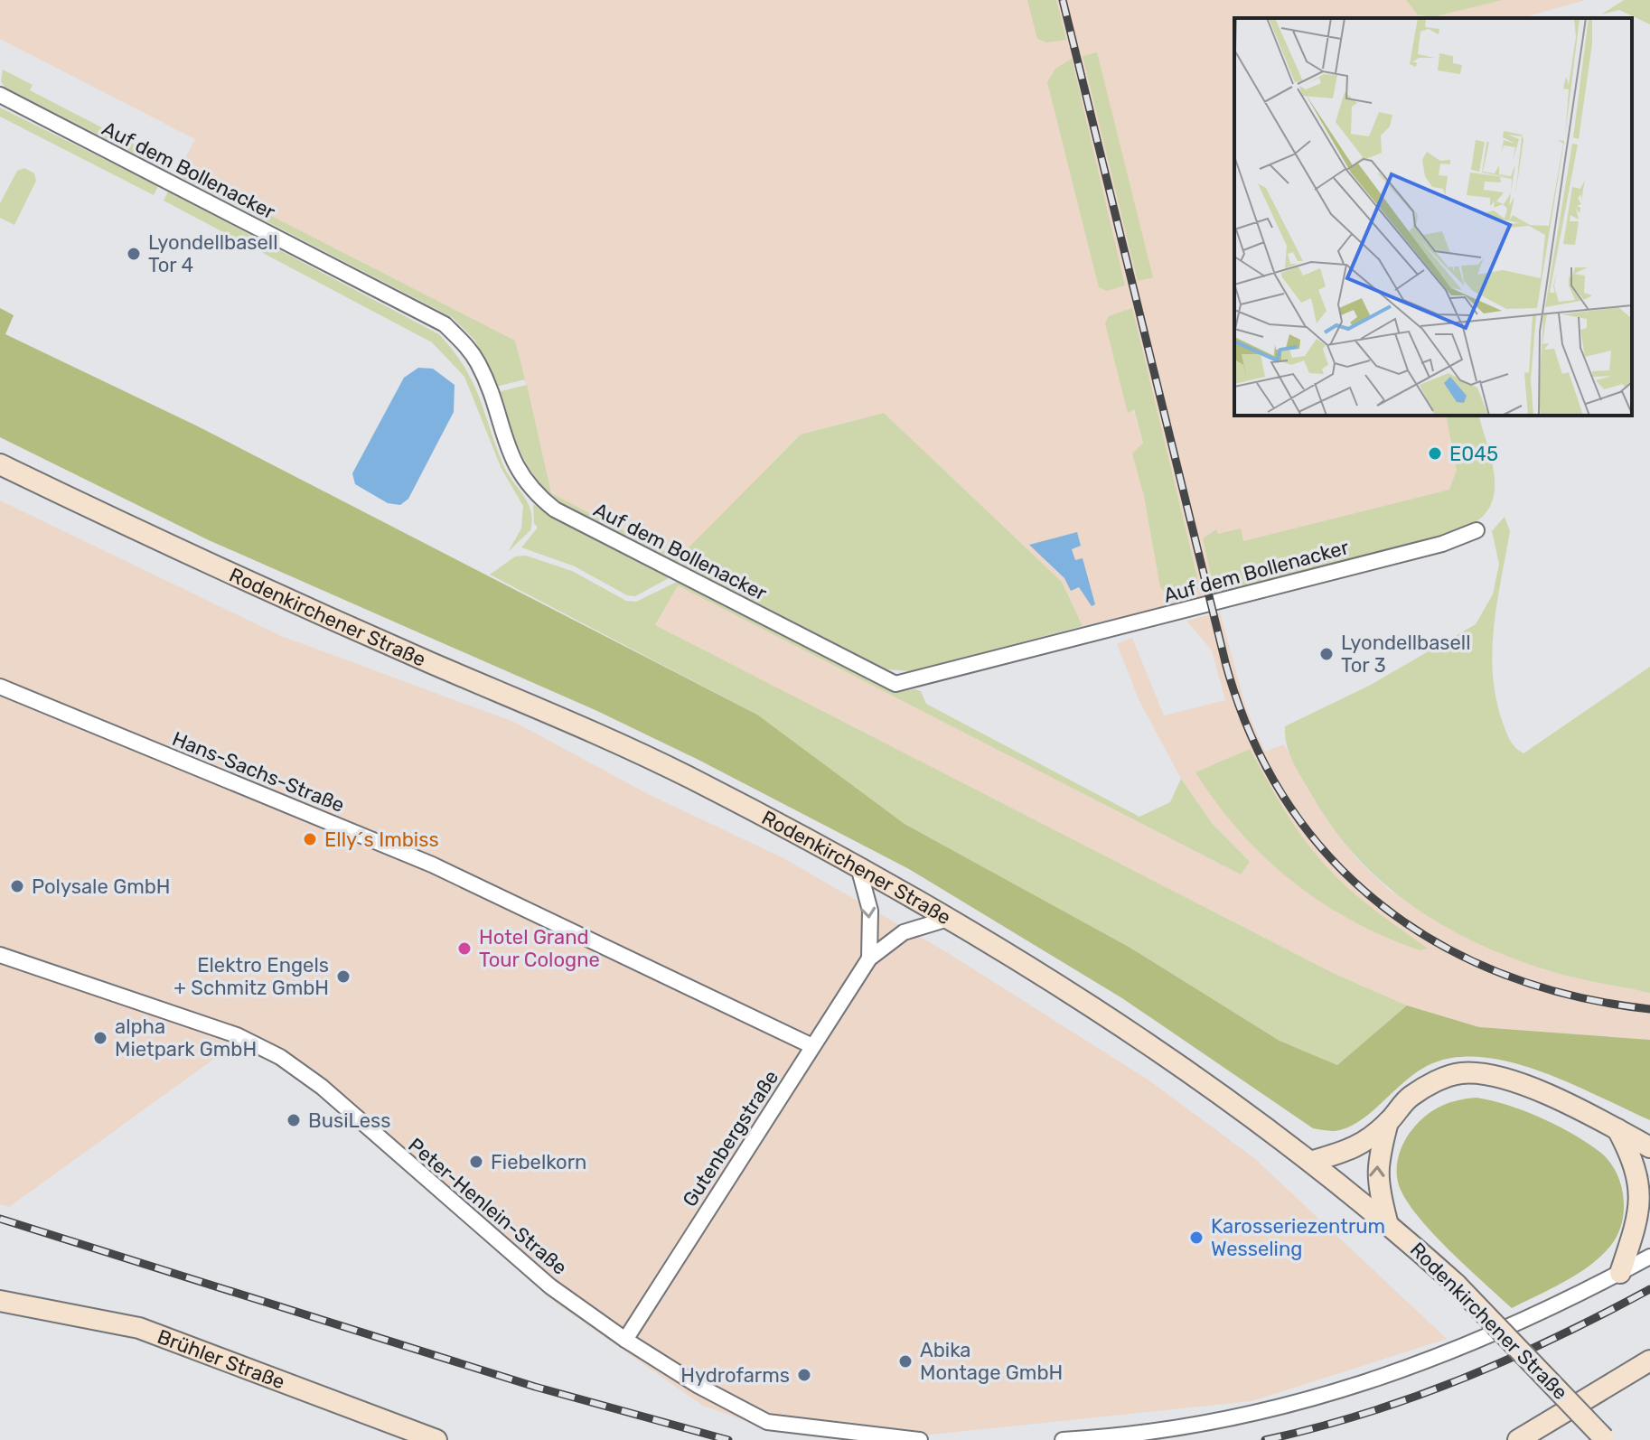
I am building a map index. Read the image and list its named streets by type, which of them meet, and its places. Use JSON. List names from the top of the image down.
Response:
{
  "streets": {
    "main road": ["Rodenkirchener Straße", "Brühler Straße"],
    "street": [
      "Auf dem Bollenacker",
      "Hans-Sachs-Straße",
      "Gutenbergstraße",
      "Peter-Henlein-Straße"
    ]
  },
  "crossings": [
    ["Hans-Sachs-Straße", "Gutenbergstraße"],
    ["Gutenbergstraße", "Peter-Henlein-Straße"]
  ],
  "places": [
    "Lyondellbasell Tor 4",
    "E045",
    "Lyondellbasell Tor 3",
    "Elly´s Imbiss",
    "Polysale GmbH",
    "Hotel Grand Tour Cologne",
    "Elektro Engels + Schmitz GmbH",
    "alpha Mietpark GmbH",
    "BusiLess",
    "Fiebelkorn",
    "Karosseriezentrum Wesseling",
    "Abika Montage GmbH",
    "Hydrofarms"
  ]
}
